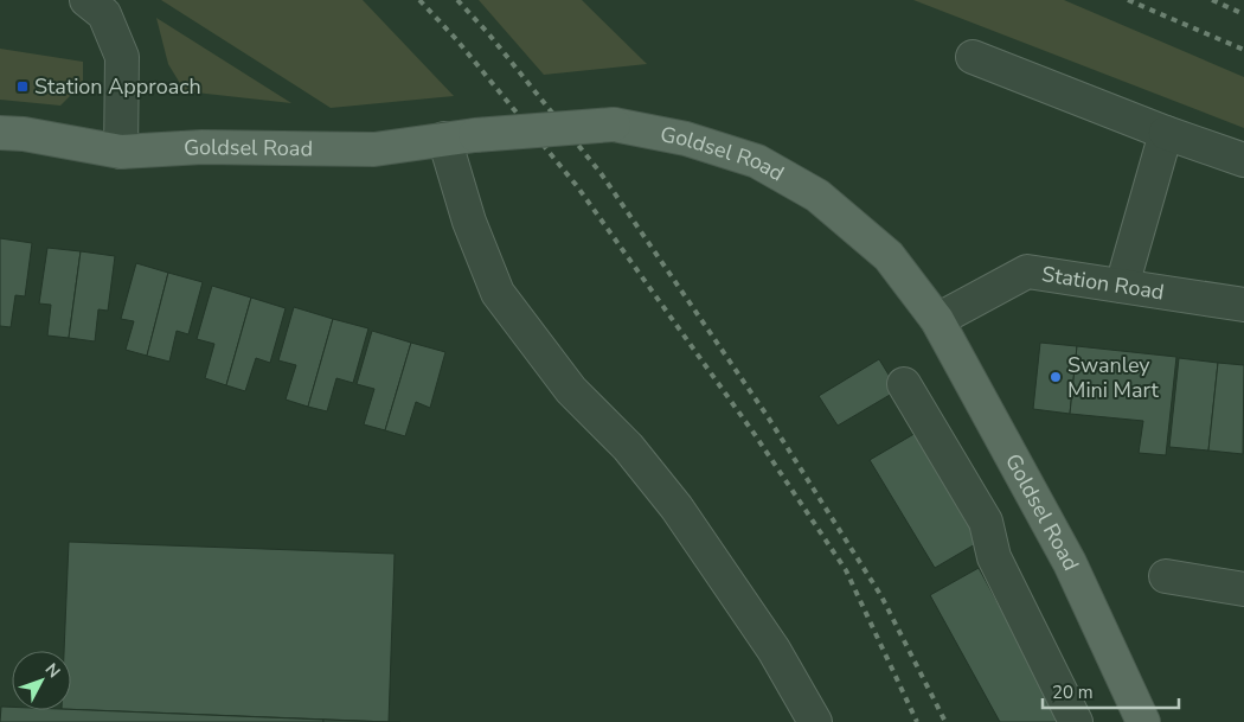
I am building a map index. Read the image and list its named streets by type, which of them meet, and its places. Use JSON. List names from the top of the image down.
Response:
{
  "streets": {
    "main road": ["Goldsel Road"],
    "street": ["Station Road"]
  },
  "crossings": [
    ["Goldsel Road", "Station Road"]
  ],
  "places": {
    "transit": ["Station Approach"],
    "other": ["Swanley Mini Mart"]
  },
  "scale_bar": "20 m",
  "north": "top right"
}
